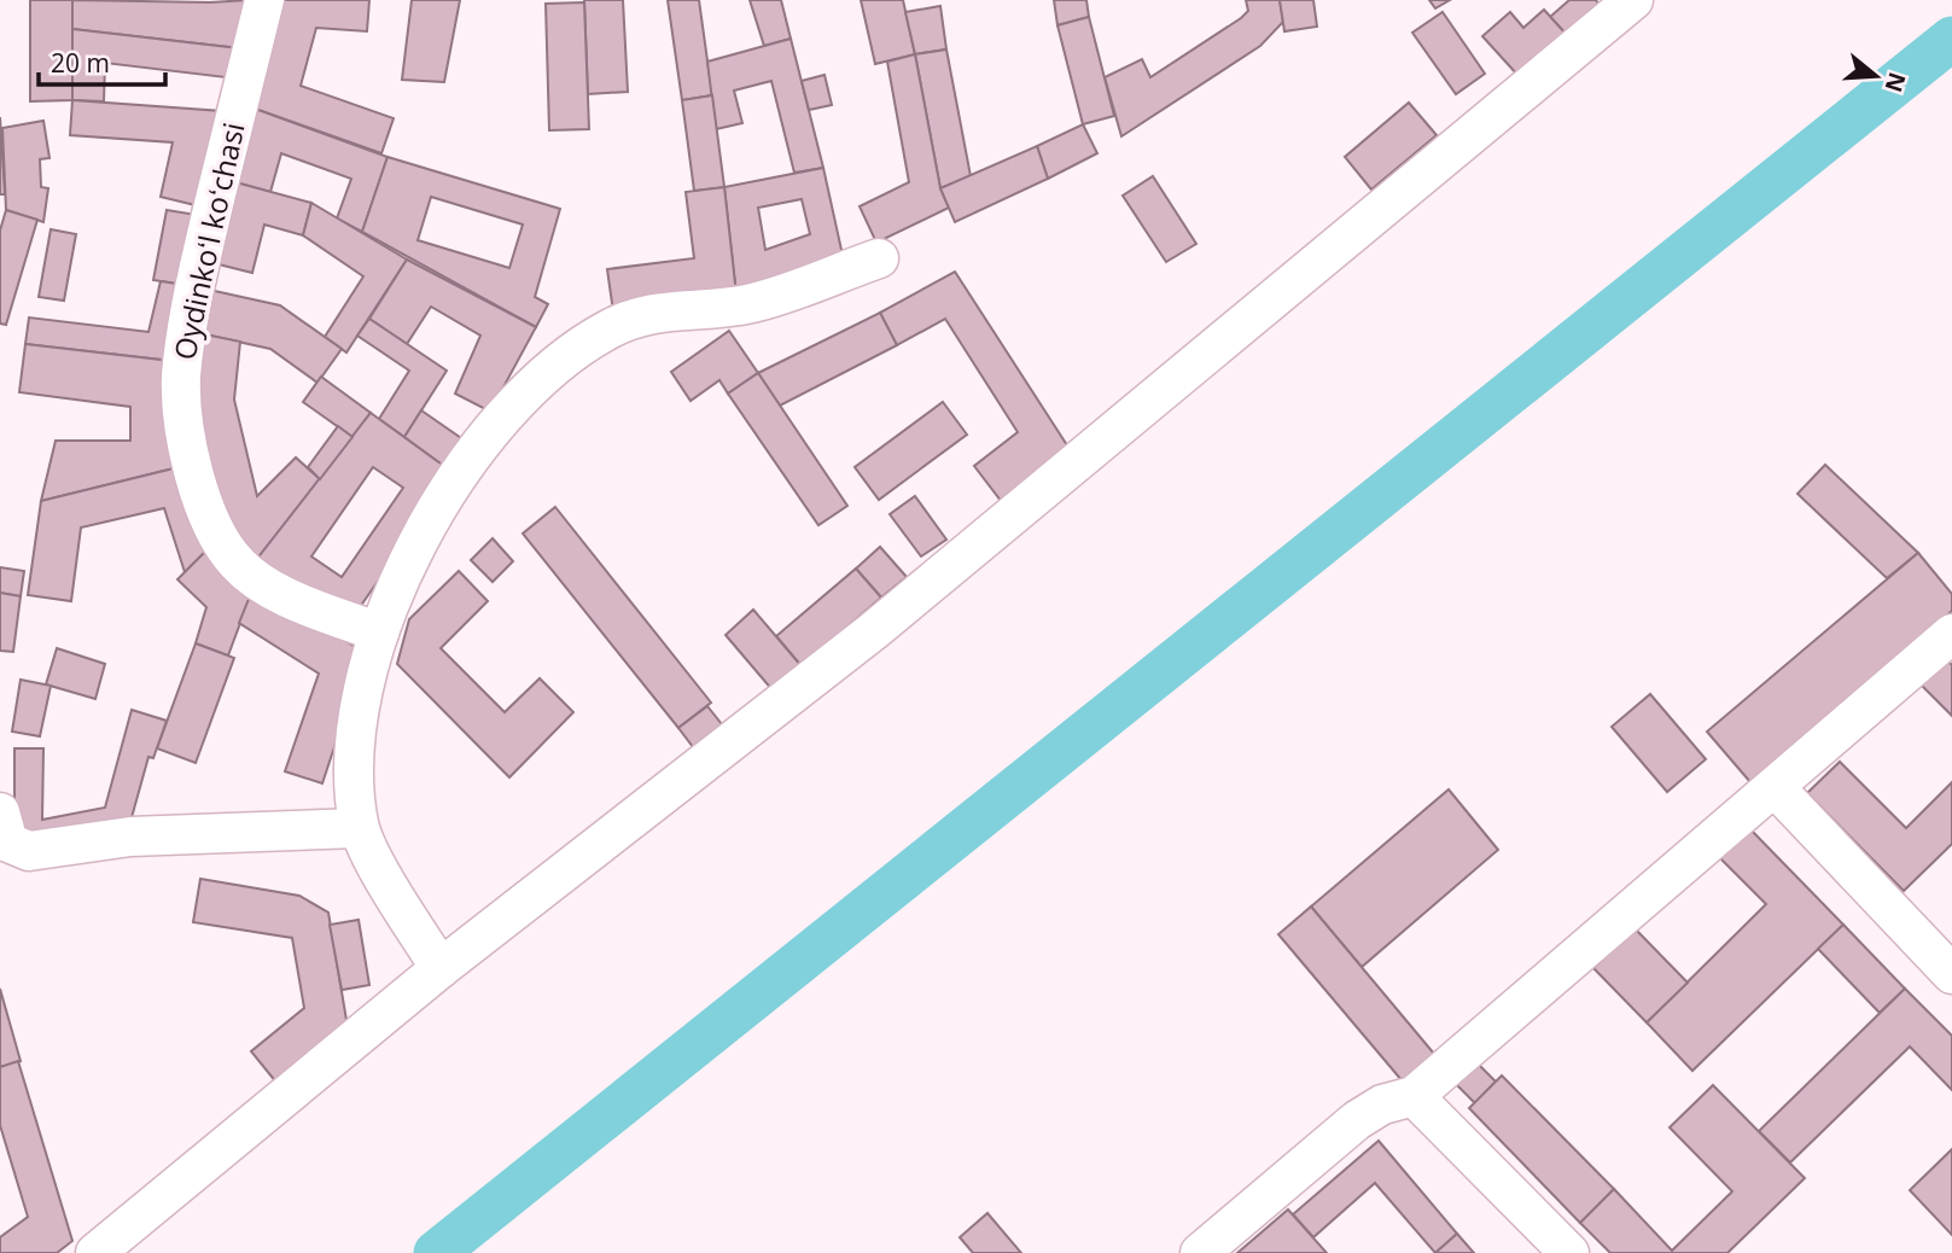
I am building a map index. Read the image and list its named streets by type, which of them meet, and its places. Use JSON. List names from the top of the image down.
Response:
{
  "streets": {
    "street": ["Oydinkoʻl koʻchasi"]
  },
  "scale_bar": "20 m",
  "north": "right"
}
